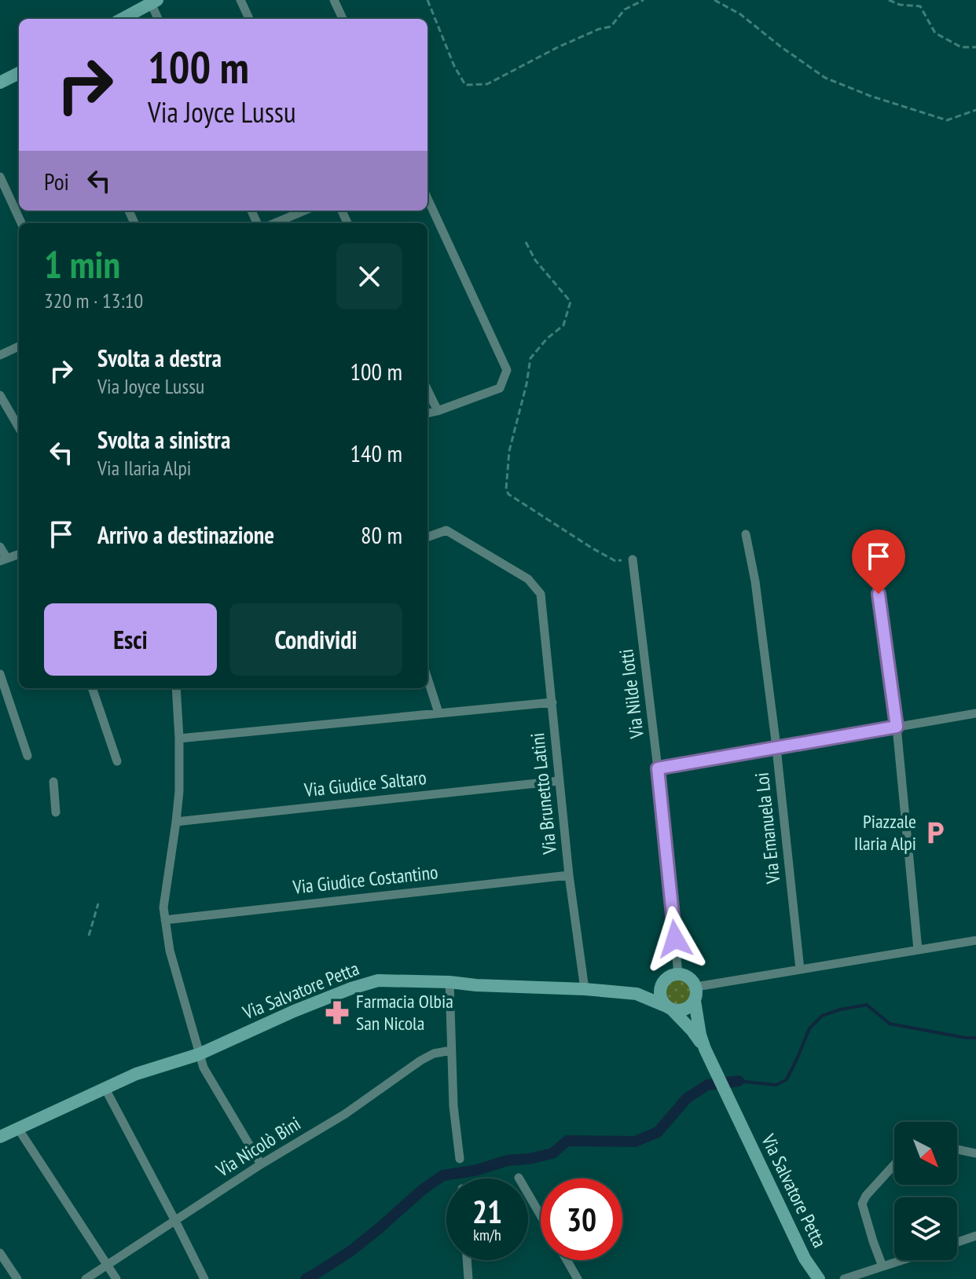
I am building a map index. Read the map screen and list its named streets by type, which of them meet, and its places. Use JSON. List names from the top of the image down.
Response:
{
  "streets": {
    "street": [
      "Via Nilde Iotti",
      "Via Giudice Saltaro",
      "Via Brunetto Latini",
      "Via Emanuela Loi",
      "Via Giudice Costantino",
      "Via Salvatore Petta",
      "Via Nicolò Bini"
    ]
  },
  "crossings": [
    ["Via Nilde Iotti", "Via Salvatore Petta"],
    ["Via Giudice Saltaro", "Via Brunetto Latini"],
    ["Via Brunetto Latini", "Via Giudice Costantino"],
    ["Via Brunetto Latini", "Via Salvatore Petta"]
  ],
  "places": {
    "parking": ["Piazzale Ilaria Alpi"],
    "pharmacy": ["Farmacia Olbia San Nicola"]
  },
  "north": "bottom right",
  "page": {
    "turn": ["100 m", "Via Joyce Lussu"],
    "then": "Poi",
    "heading": ["1 min", "320 m · 13:10"],
    "list": [
      {
        "name": "Svolta a destra",
        "note": "Via Joyce Lussu",
        "value": "100 m"
      },
      {
        "name": "Svolta a sinistra",
        "note": "Via Ilaria Alpi",
        "value": "140 m"
      },
      {
        "name": "Arrivo a destinazione",
        "value": "80 m"
      }
    ],
    "buttons": ["Esci", "Condividi"],
    "speed": "21 km/h",
    "limit": "30"
  }
}
